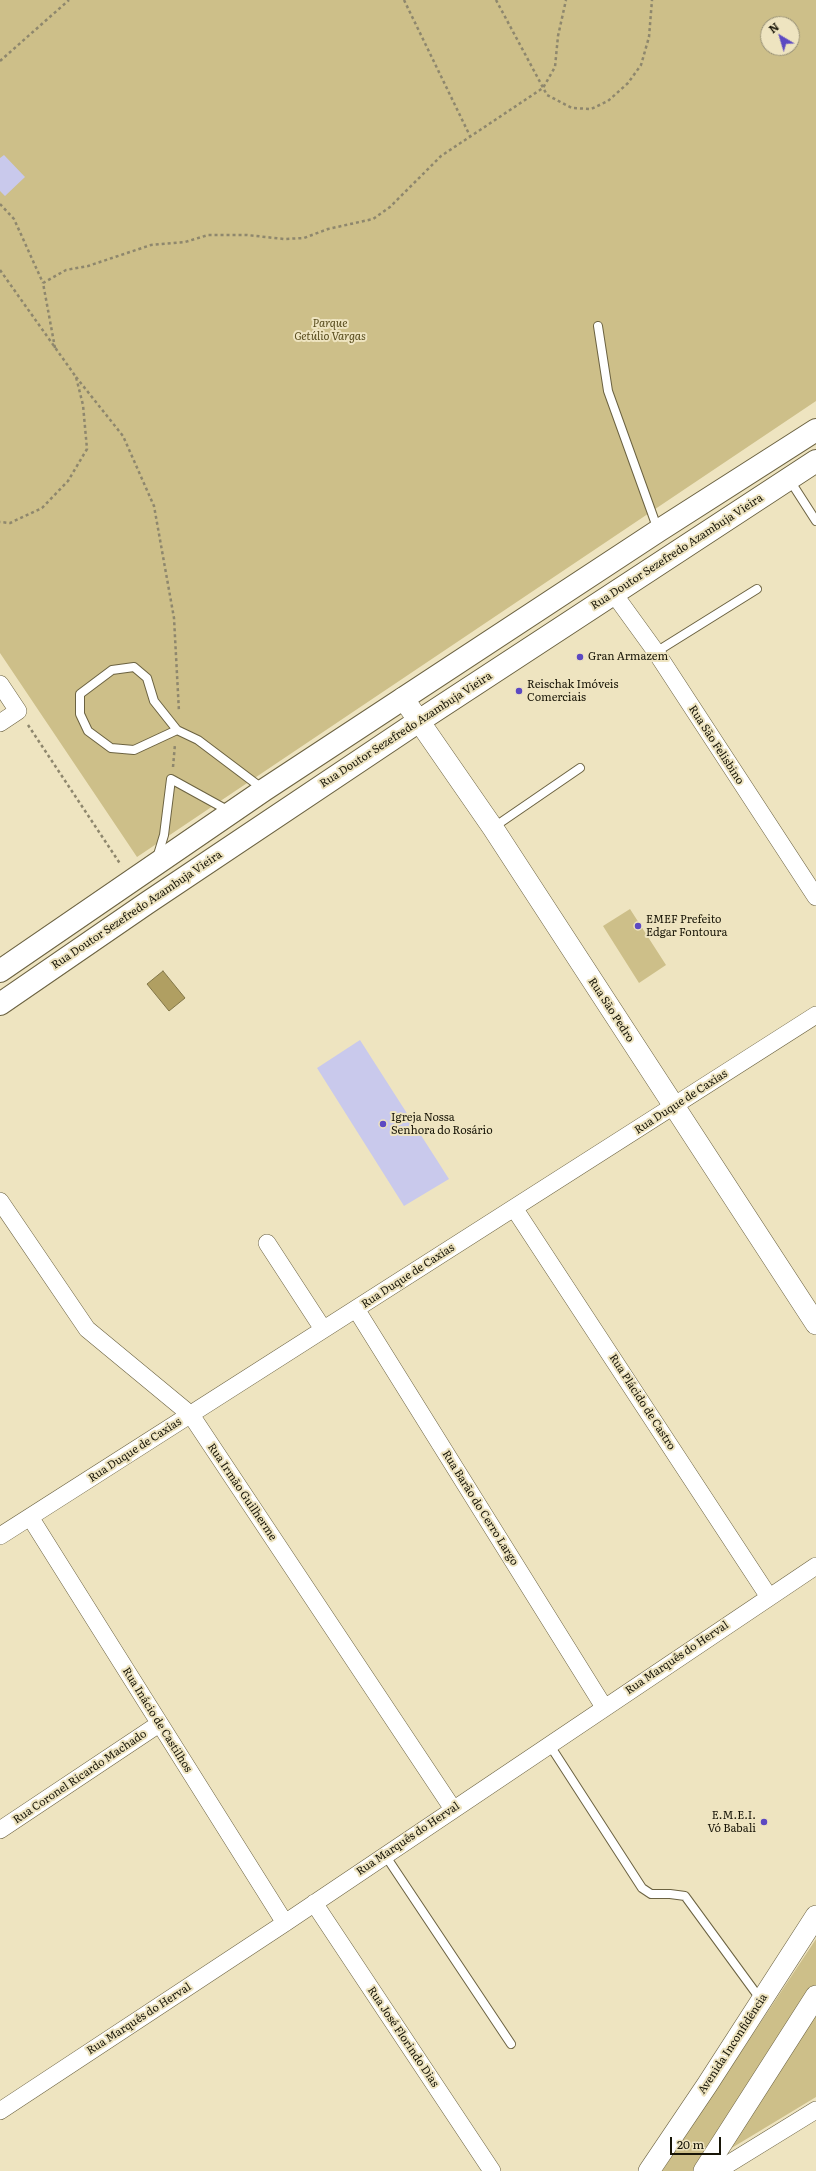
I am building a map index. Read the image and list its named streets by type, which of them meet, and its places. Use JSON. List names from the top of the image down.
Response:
{
  "streets": {
    "main road": ["Rua Doutor Sezefredo Azambuja Vieira"],
    "street": [
      "Rua São Felisbino",
      "Rua São Pedro",
      "Rua Duque de Caxias",
      "Rua Plácido de Castro",
      "Rua Irmão Guilherme",
      "Rua Barão do Cerro Largo",
      "Rua Marquês do Herval",
      "Rua Inácio de Castilhos",
      "Rua Coronel Ricardo Machado",
      "Rua José Florindo Dias",
      "Avenida Inconfidência"
    ]
  },
  "crossings": [
    ["Rua Doutor Sezefredo Azambuja Vieira", "Rua São Felisbino"],
    ["Rua Doutor Sezefredo Azambuja Vieira", "Rua São Pedro"],
    ["Rua São Pedro", "Rua Duque de Caxias"],
    ["Rua Duque de Caxias", "Rua Plácido de Castro"],
    ["Rua Duque de Caxias", "Rua Irmão Guilherme"],
    ["Rua Duque de Caxias", "Rua Barão do Cerro Largo"],
    ["Rua Duque de Caxias", "Rua Inácio de Castilhos"],
    ["Rua Plácido de Castro", "Rua Marquês do Herval"],
    ["Rua Irmão Guilherme", "Rua Marquês do Herval"],
    ["Rua Barão do Cerro Largo", "Rua Marquês do Herval"],
    ["Rua Marquês do Herval", "Rua Inácio de Castilhos"],
    ["Rua Marquês do Herval", "Rua José Florindo Dias"],
    ["Rua Inácio de Castilhos", "Rua Coronel Ricardo Machado"]
  ],
  "parks": ["Parque Getúlio Vargas"],
  "places": [
    "Gran Armazem",
    "Reischak Imóveis Comerciais",
    "EMEF Prefeito Edgar Fontoura",
    "Igreja Nossa Senhora do Rosário",
    "E.M.E.I. Vó Babali"
  ],
  "scale_bar": "20 m",
  "north": "top left"
}
